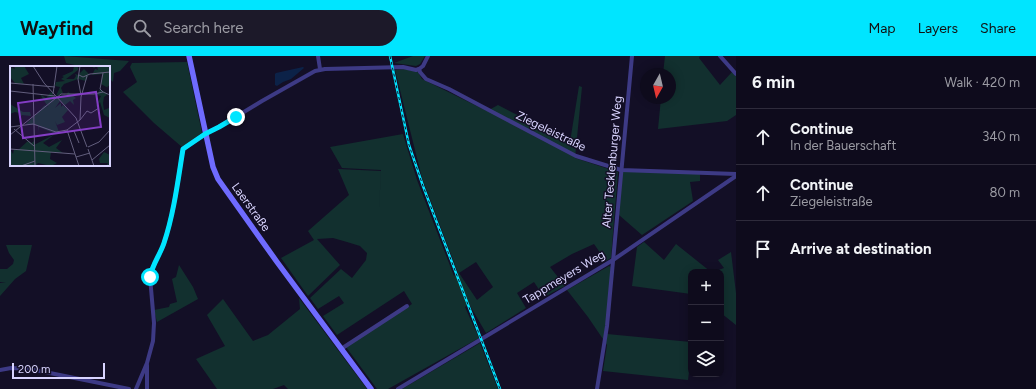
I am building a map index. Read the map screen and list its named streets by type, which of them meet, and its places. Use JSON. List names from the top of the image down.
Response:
{
  "streets": {
    "main road": ["Laerstraße"],
    "street": ["Ziegeleistraße", "Alter Tecklenburger Weg", "Tappmeyers Weg"]
  },
  "crossings": [
    ["Ziegeleistraße", "Alter Tecklenburger Weg"],
    ["Ziegeleistraße", "Tappmeyers Weg"],
    ["Alter Tecklenburger Weg", "Tappmeyers Weg"]
  ],
  "scale_bar": "200 m",
  "north": "bottom",
  "page": {
    "header": "Wayfind",
    "search": "Search here",
    "nav": ["Map", "Layers", "Share"],
    "heading": ["6 min", "Walk · 420 m"],
    "list": [
      ["Continue", "In der Bauerschaft", "340 m"],
      ["Continue", "Ziegeleistraße", "80 m"],
      "Arrive at destination"
    ],
    "map_buttons": ["+", "−"],
    "scale": "200 m"
  }
}
